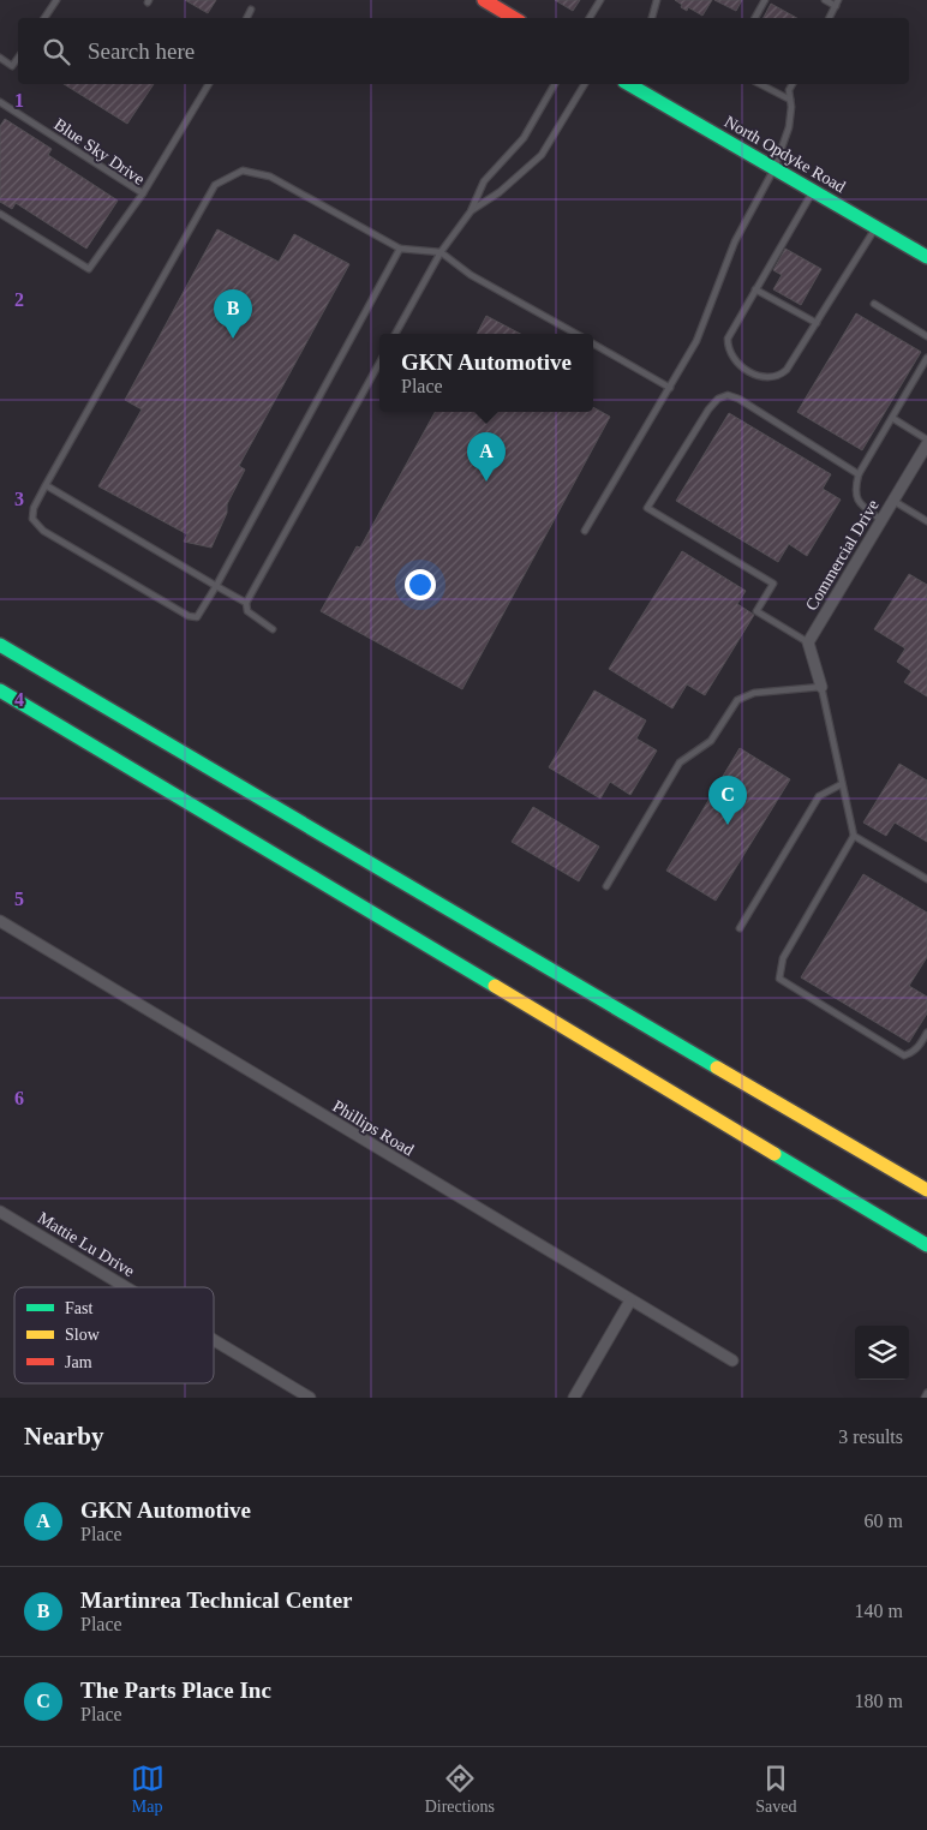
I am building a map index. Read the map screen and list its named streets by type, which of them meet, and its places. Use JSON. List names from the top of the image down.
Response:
{
  "streets": {
    "main road": ["North Opdyke Road"],
    "street": ["Commercial Drive", "Phillips Road", "Mattie Lu Drive"],
    "lane": ["Blue Sky Drive"]
  },
  "legend": ["Fast", "Slow", "Jam"],
  "page": {
    "search": "Search here",
    "pins": ["B", "A", "C"],
    "popup": ["GKN Automotive", "Place"],
    "heading": ["Nearby", "3 results"],
    "list": [
      {
        "mark": "A",
        "name": "GKN Automotive",
        "note": "Place",
        "value": "60 m"
      },
      {
        "mark": "B",
        "name": "Martinrea Technical Center",
        "note": "Place",
        "value": "140 m"
      },
      {
        "mark": "C",
        "name": "The Parts Place Inc",
        "note": "Place",
        "value": "180 m"
      }
    ],
    "nav": ["Map", "Directions", "Saved"]
  },
  "grid": {
    "rows": [
      "1",
      "2",
      "3",
      "4",
      "5",
      "6"
    ]
  }
}
